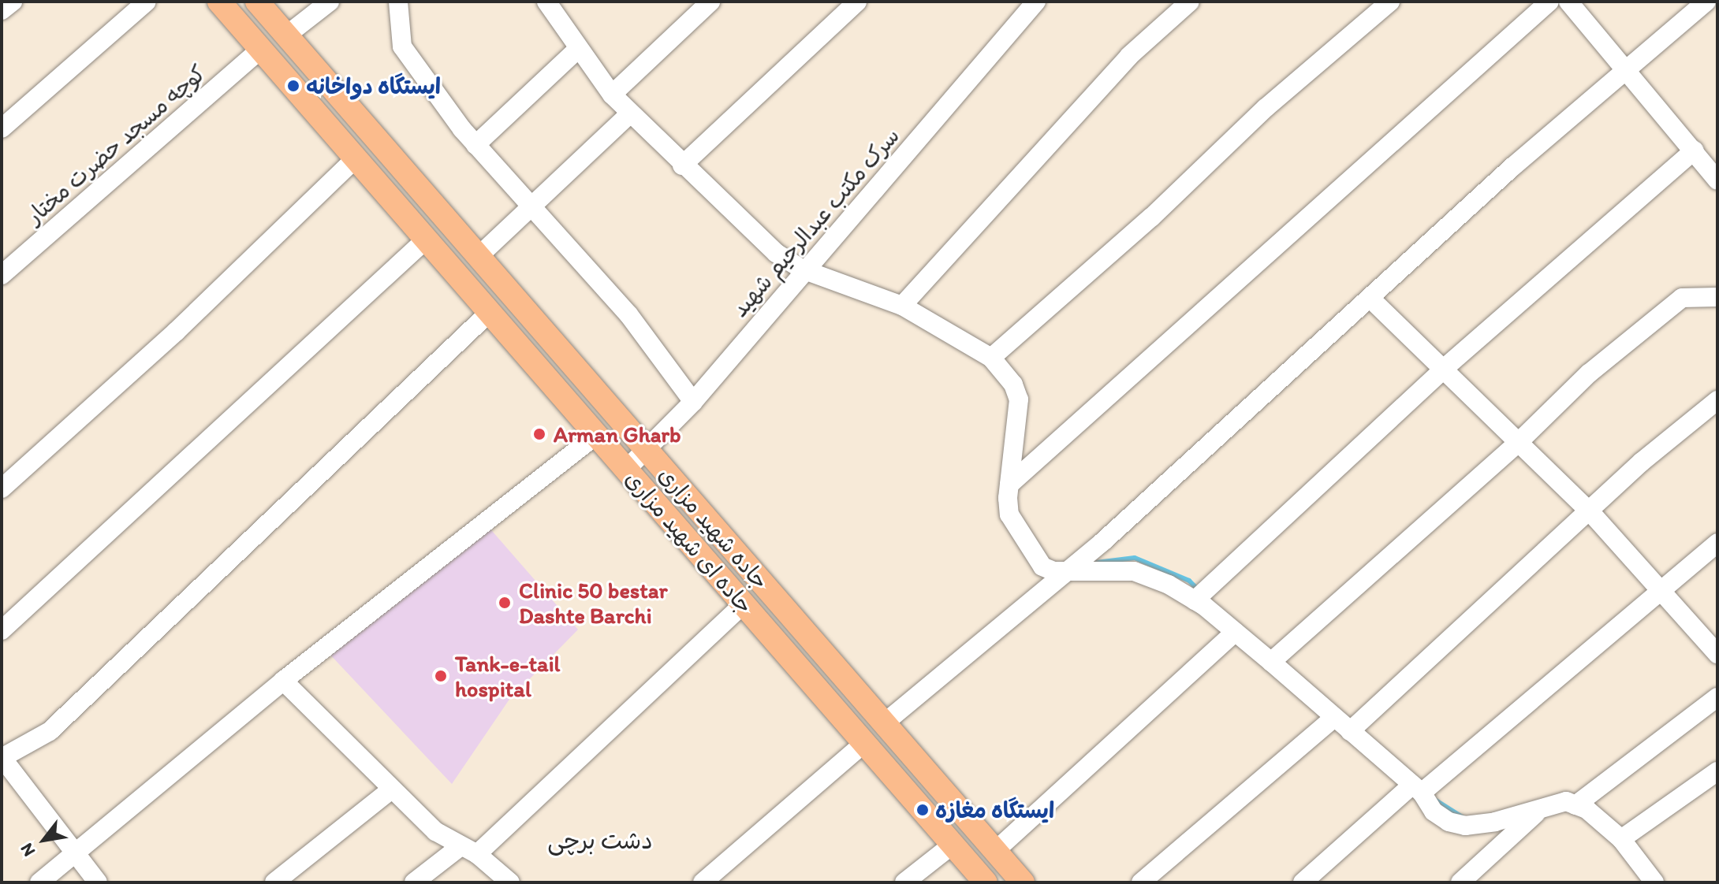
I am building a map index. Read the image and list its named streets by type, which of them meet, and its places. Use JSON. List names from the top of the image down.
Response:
{
  "streets": {
    "main road": ["جاده شهید مزاری", "جاده ای شهید مزاری"],
    "street": ["کوچه مسجد حضرت مختار", "سرک مکتب عبدالرحیم شهید"]
  },
  "crossings": [
    ["کوچه مسجد حضرت مختار", "جاده ای شهید مزاری"],
    ["سرک مکتب عبدالرحیم شهید", "جاده شهید مزاری"],
    ["سرک مکتب عبدالرحیم شهید", "جاده ای شهید مزاری"]
  ],
  "districts": ["دشت برچی"],
  "places": [
    "ایستگاه دواخانه",
    "Arman Gharb",
    "Clinic 50 bestar Dashte Barchi",
    "Tank-e-tail hospital",
    "ایستگاه مغازه"
  ],
  "north": "bottom left"
}
